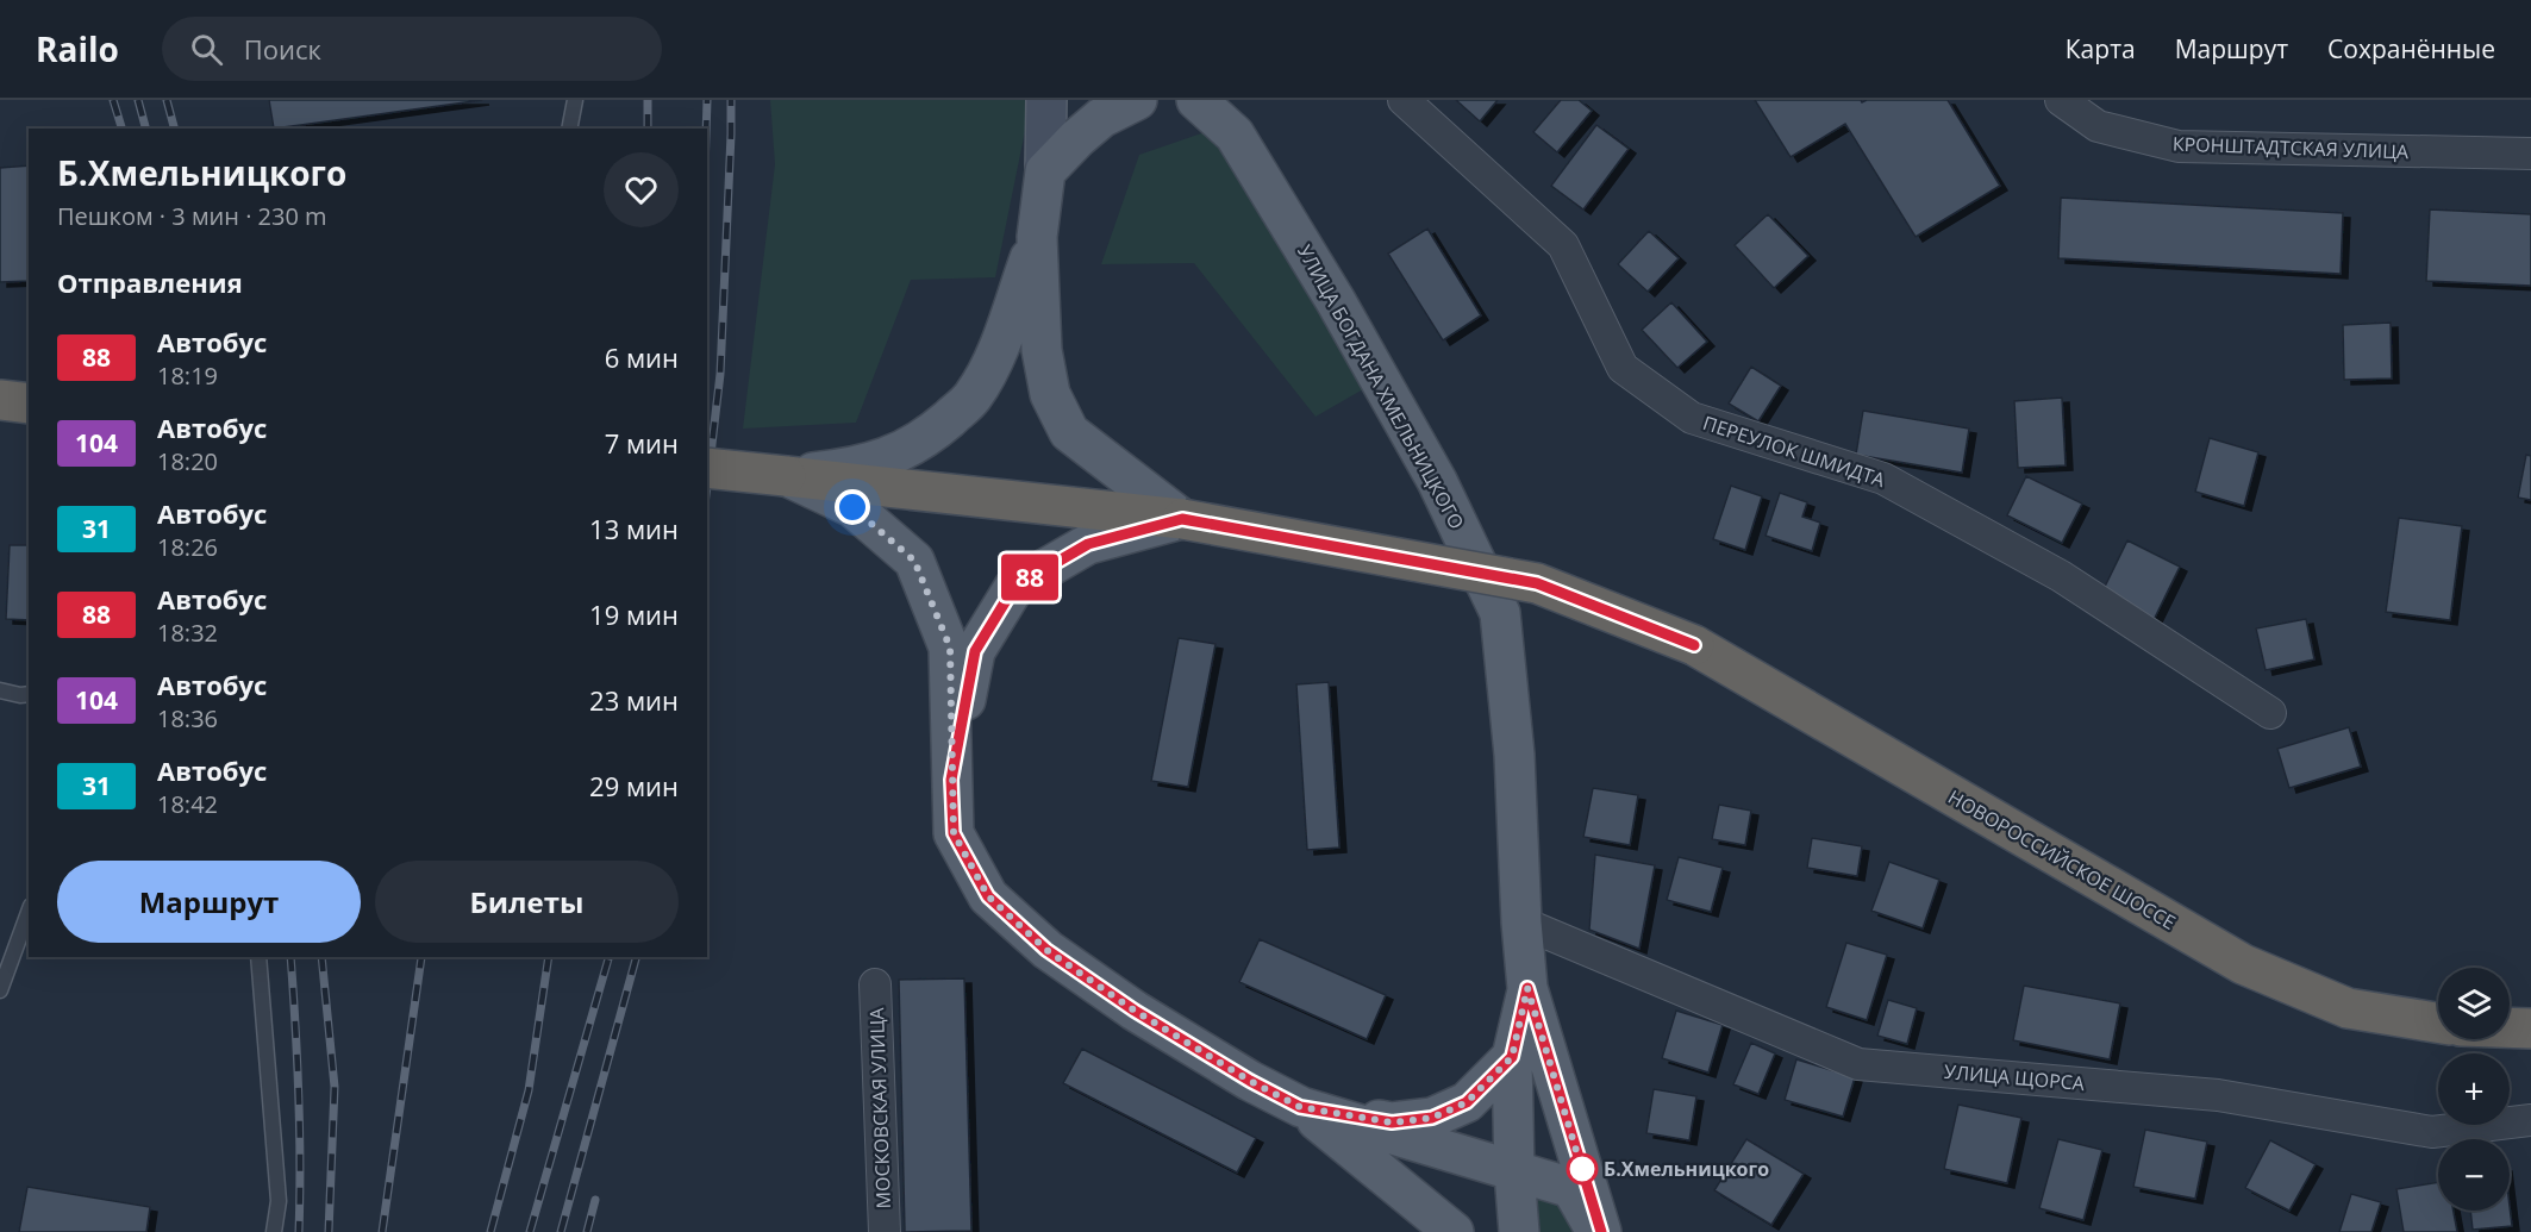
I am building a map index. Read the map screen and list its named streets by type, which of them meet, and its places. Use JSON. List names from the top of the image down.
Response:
{
  "streets": {
    "highway": ["НОВОРОССИЙСКОЕ ШОССЕ"],
    "main road": ["УЛИЦА БОГДАНА ХМЕЛЬНИЦКОГО"],
    "street": [
      "КРОНШТАДТСКАЯ УЛИЦА",
      "ПЕРЕУЛОК ШМИДТА",
      "УЛИЦА ЩОРСА",
      "МОСКОВСКАЯ УЛИЦА"
    ]
  },
  "crossings": [
    ["УЛИЦА БОГДАНА ХМЕЛЬНИЦКОГО", "УЛИЦА ЩОРСА"]
  ],
  "places": ["Б.Хмельницкого"],
  "lines": ["bus line 88"],
  "page": {
    "header": "Railo",
    "search": "Поиск",
    "nav": ["Карта", "Маршрут", "Сохранённые"],
    "on_map": "88",
    "heading": [
      ["Б.Хмельницкого", "Пешком · 3 мин · 230 m"],
      "Отправления"
    ],
    "list": [
      {
        "mark": "88",
        "name": "Автобус",
        "note": "18:19",
        "value": "6 мин"
      },
      {
        "mark": "104",
        "name": "Автобус",
        "note": "18:20",
        "value": "7 мин"
      },
      {
        "mark": "31",
        "name": "Автобус",
        "note": "18:26",
        "value": "13 мин"
      },
      {
        "mark": "88",
        "name": "Автобус",
        "note": "18:32",
        "value": "19 мин"
      },
      {
        "mark": "104",
        "name": "Автобус",
        "note": "18:36",
        "value": "23 мин"
      },
      {
        "mark": "31",
        "name": "Автобус",
        "note": "18:42",
        "value": "29 мин"
      }
    ],
    "buttons": ["Маршрут", "Билеты"],
    "map_buttons": ["+", "−"]
  }
}
